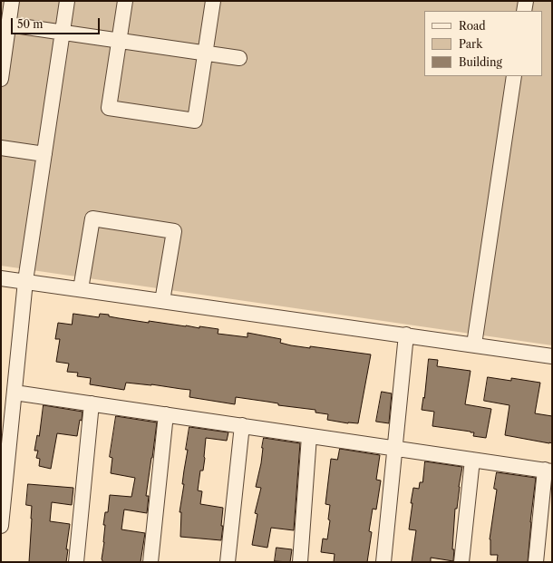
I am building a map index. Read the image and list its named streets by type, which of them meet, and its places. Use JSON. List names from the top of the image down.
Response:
{
  "legend": ["Road", "Park", "Building"],
  "scale_bar": "50 m"
}
